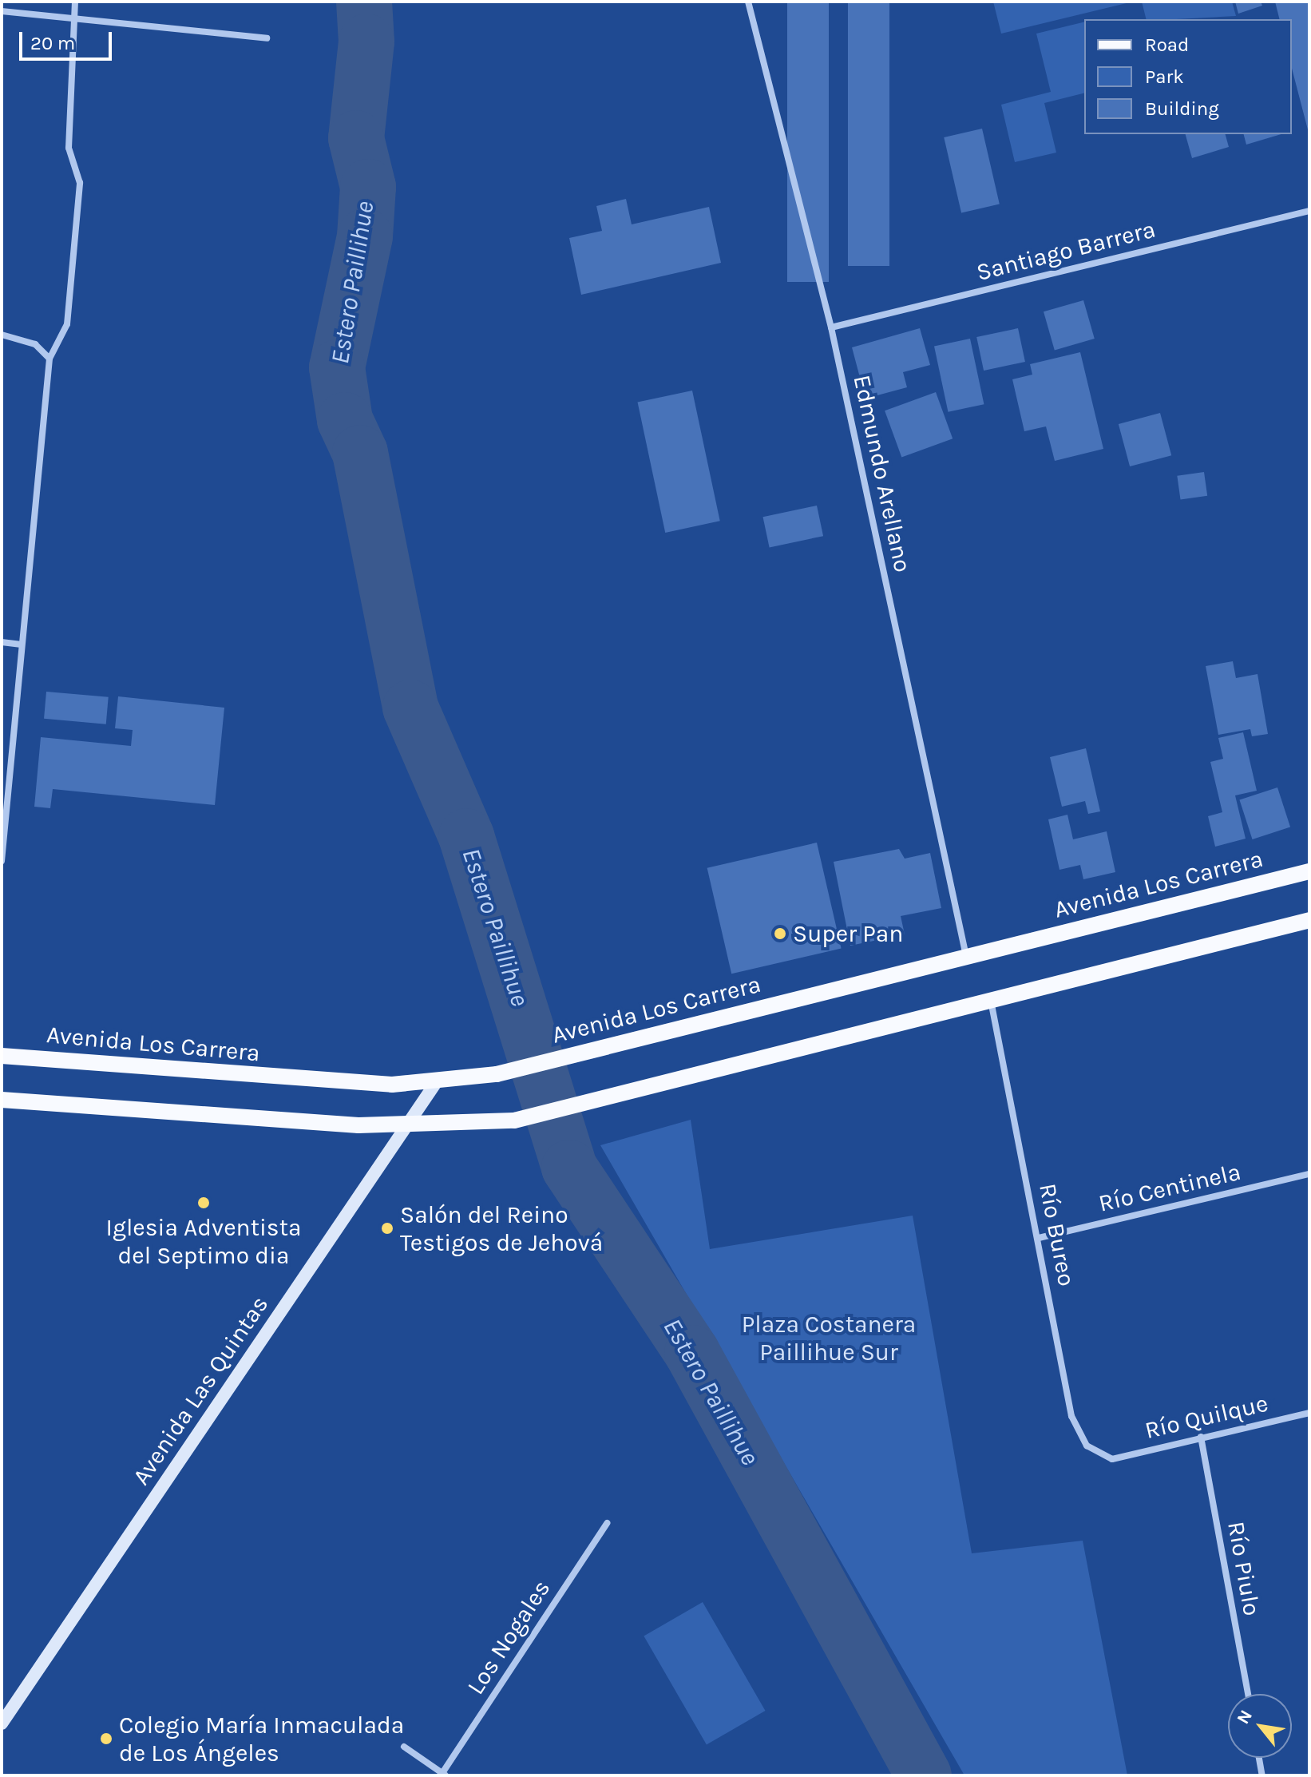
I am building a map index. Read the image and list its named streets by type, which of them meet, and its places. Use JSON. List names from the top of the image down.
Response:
{
  "streets": {
    "main road": ["Avenida Los Carrera"],
    "street": [
      "Santiago Barrera",
      "Edmundo Arellano",
      "Río Centinela",
      "Río Bureo",
      "Avenida Las Quintas",
      "Río Quilque",
      "Río Piulo",
      "Los Nogales"
    ]
  },
  "crossings": [
    ["Santiago Barrera", "Edmundo Arellano"],
    ["Edmundo Arellano", "Avenida Los Carrera"],
    ["Avenida Los Carrera", "Avenida Las Quintas"],
    ["Río Centinela", "Río Bureo"],
    ["Río Bureo", "Río Quilque"],
    ["Río Quilque", "Río Piulo"]
  ],
  "water": ["Estero Paillihue"],
  "parks": ["Plaza Costanera Paillihue Sur"],
  "places": [
    "Super Pan",
    "Iglesia Adventista del Septimo dia",
    "Salón del Reino Testigos de Jehová",
    "Colegio María Inmaculada de Los Ángeles"
  ],
  "legend": ["Road", "Park", "Building"],
  "scale_bar": "20 m",
  "north": "top left"
}
